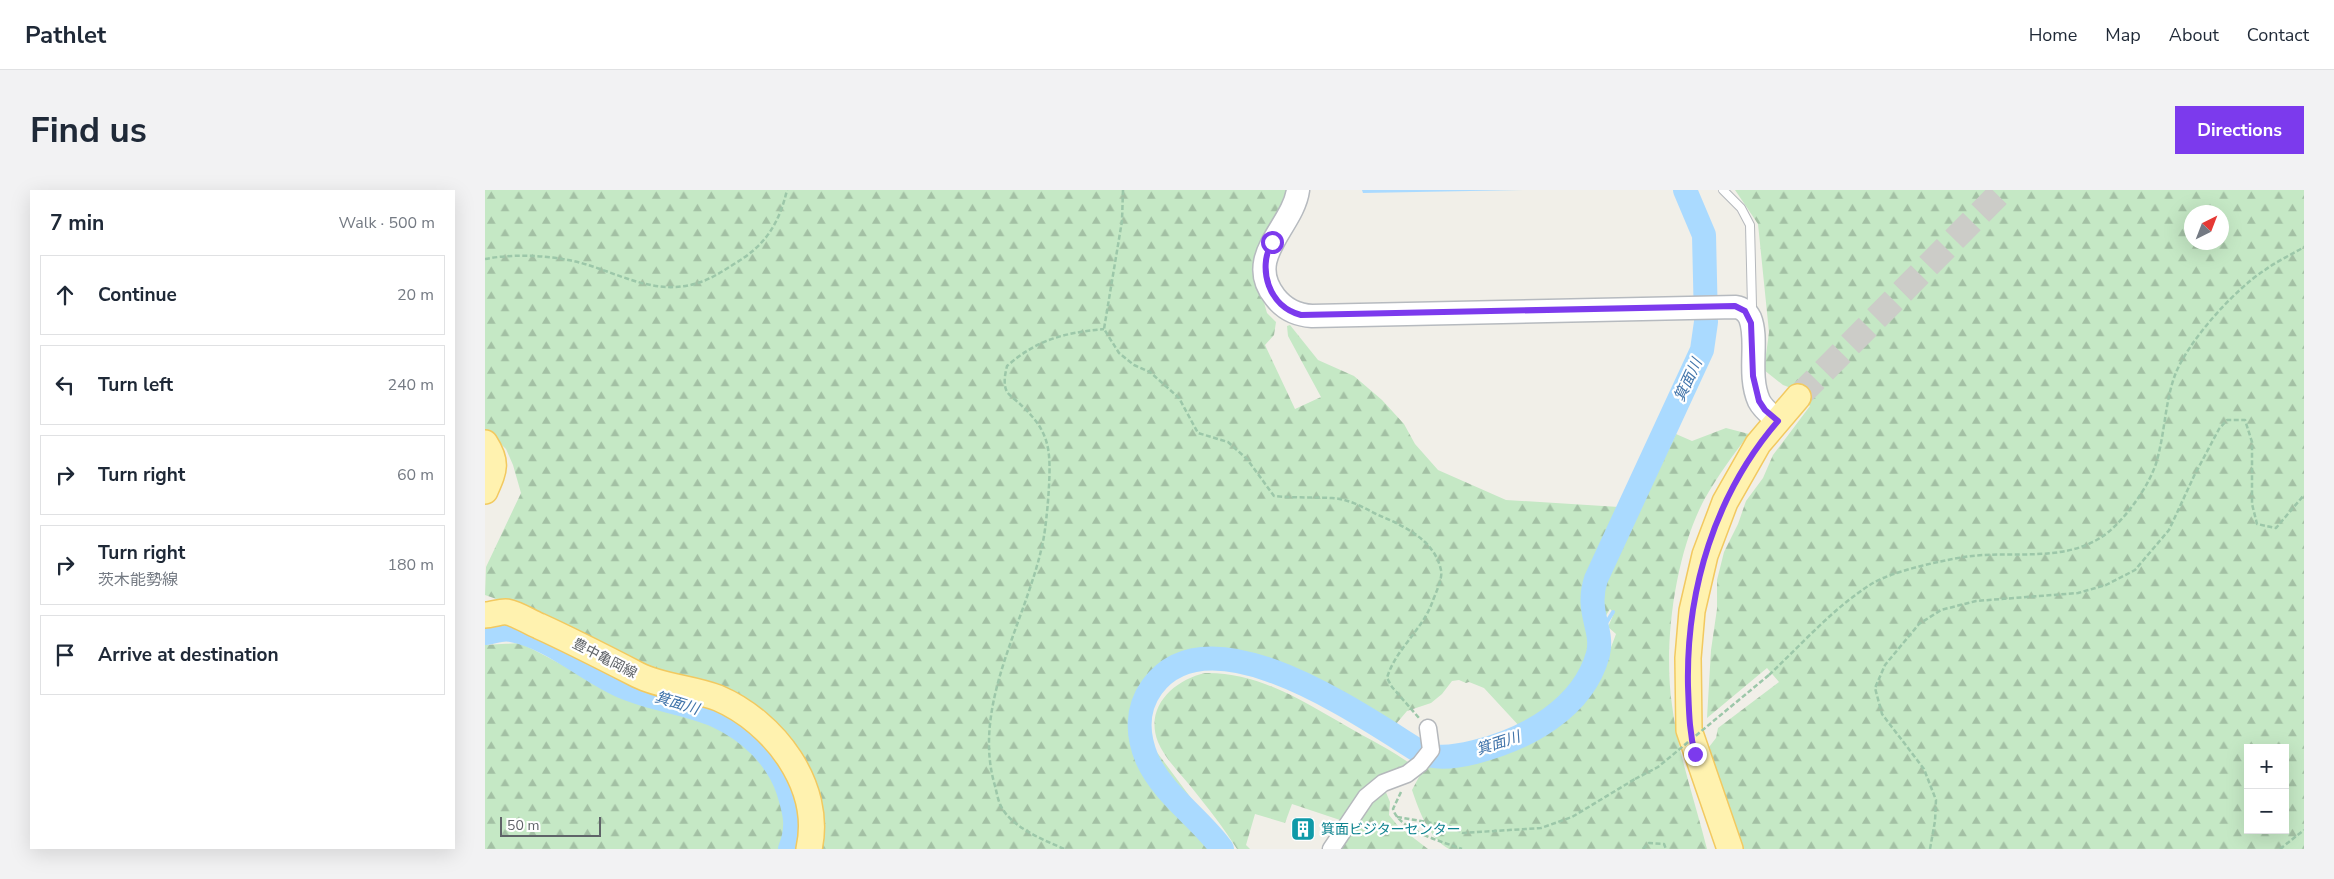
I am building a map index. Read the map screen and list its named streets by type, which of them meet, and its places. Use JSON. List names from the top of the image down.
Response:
{
  "streets": {
    "main road": ["豊中亀岡線"]
  },
  "water": ["箕面川"],
  "places": {
    "building": ["箕面ビジターセンター"]
  },
  "scale_bar": "50 m",
  "north": "top right",
  "page": {
    "header": "Pathlet",
    "nav": [
      "Home",
      "Map",
      "About",
      "Contact"
    ],
    "buttons": "Directions",
    "title": "Find us",
    "heading": ["7 min", "Walk · 500 m"],
    "list": [
      ["Continue", "20 m"],
      ["Turn left", "240 m"],
      ["Turn right", "60 m"],
      ["Turn right", "茨木能勢線", "180 m"],
      "Arrive at destination"
    ],
    "map_buttons": ["+", "−"],
    "scale": "50 m"
  }
}
